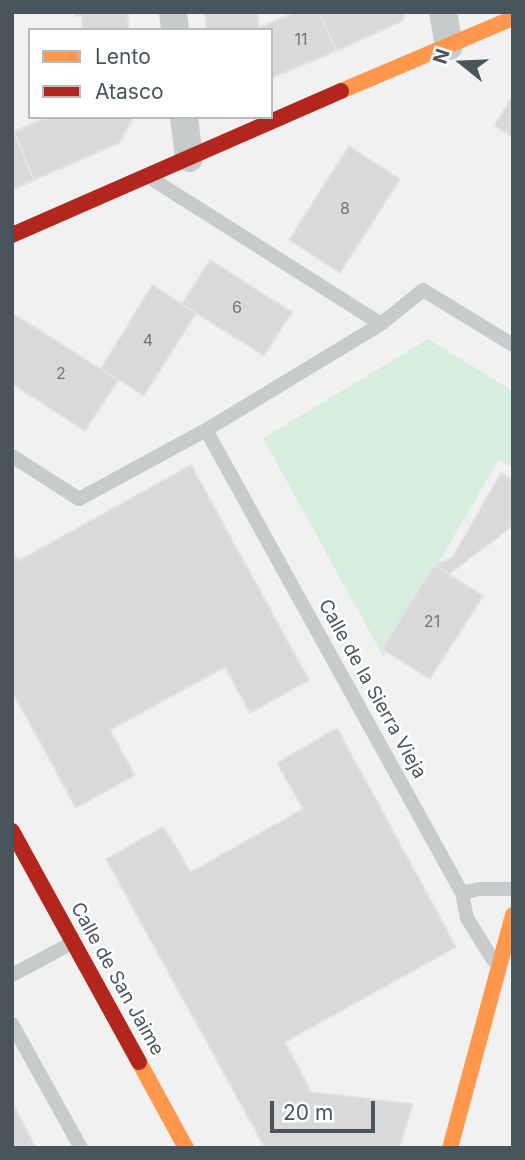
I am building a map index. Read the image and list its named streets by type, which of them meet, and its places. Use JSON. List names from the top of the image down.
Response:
{
  "streets": {
    "street": ["Calle de San Jaime"],
    "lane": ["Calle de la Sierra Vieja"]
  },
  "house_numbers": [
    "11",
    "8",
    "6",
    "4",
    "2",
    "21"
  ],
  "legend": ["Lento", "Atasco"],
  "scale_bar": "20 m",
  "north": "left"
}
